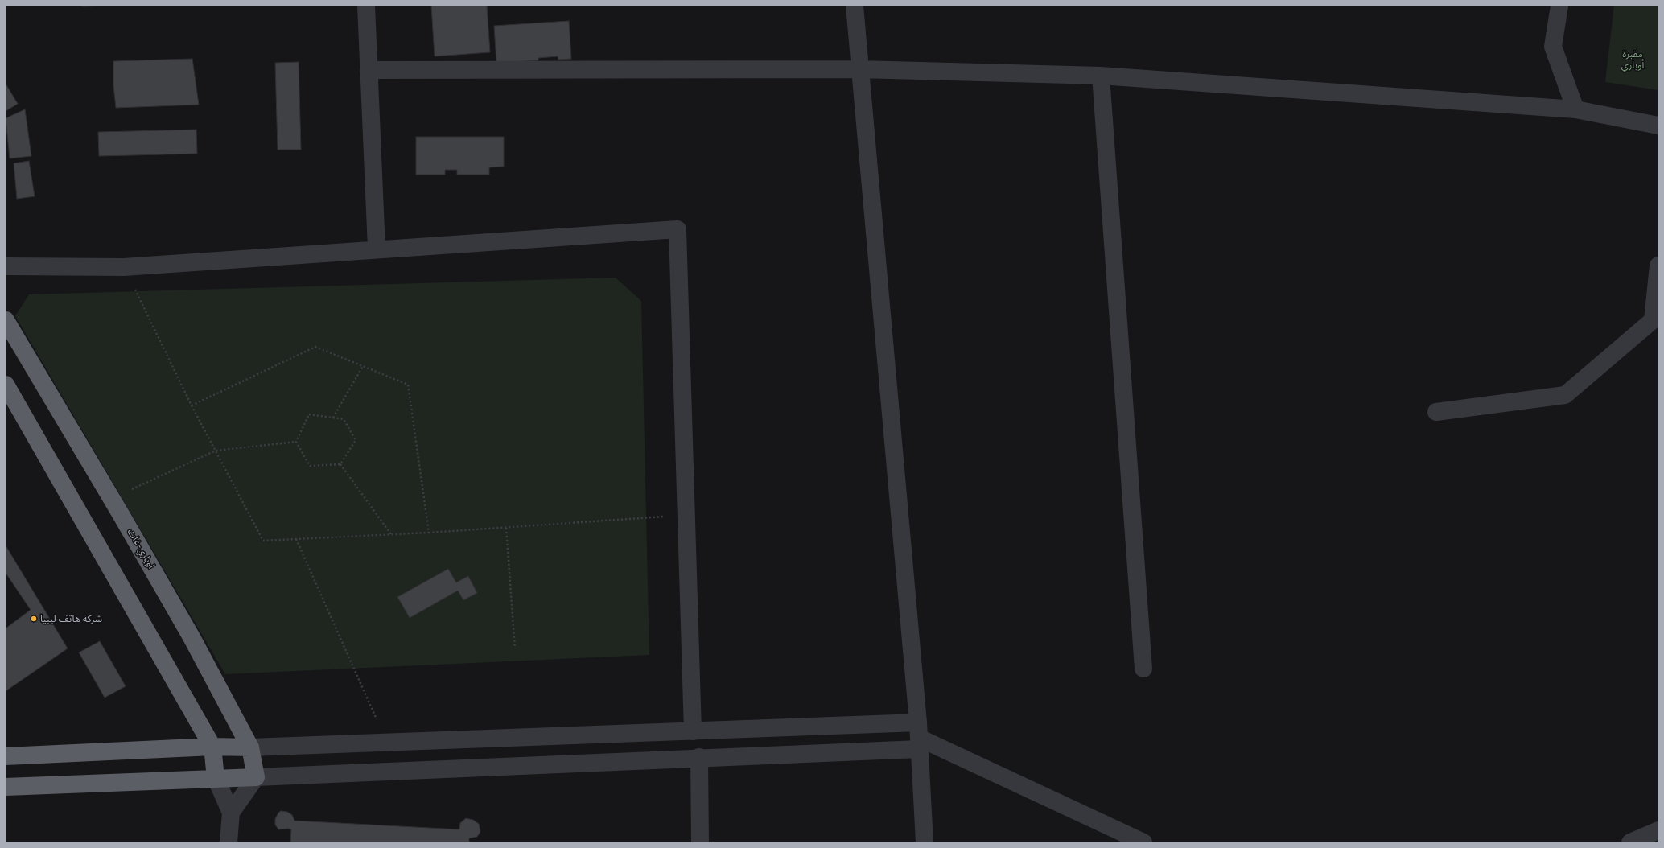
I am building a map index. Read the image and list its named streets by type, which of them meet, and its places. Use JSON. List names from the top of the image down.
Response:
{
  "streets": {
    "highway": ["اوباري-غات"]
  },
  "parks": ["مقبرة أوباري"],
  "places": ["شركة هاتف ليبيا"]
}
